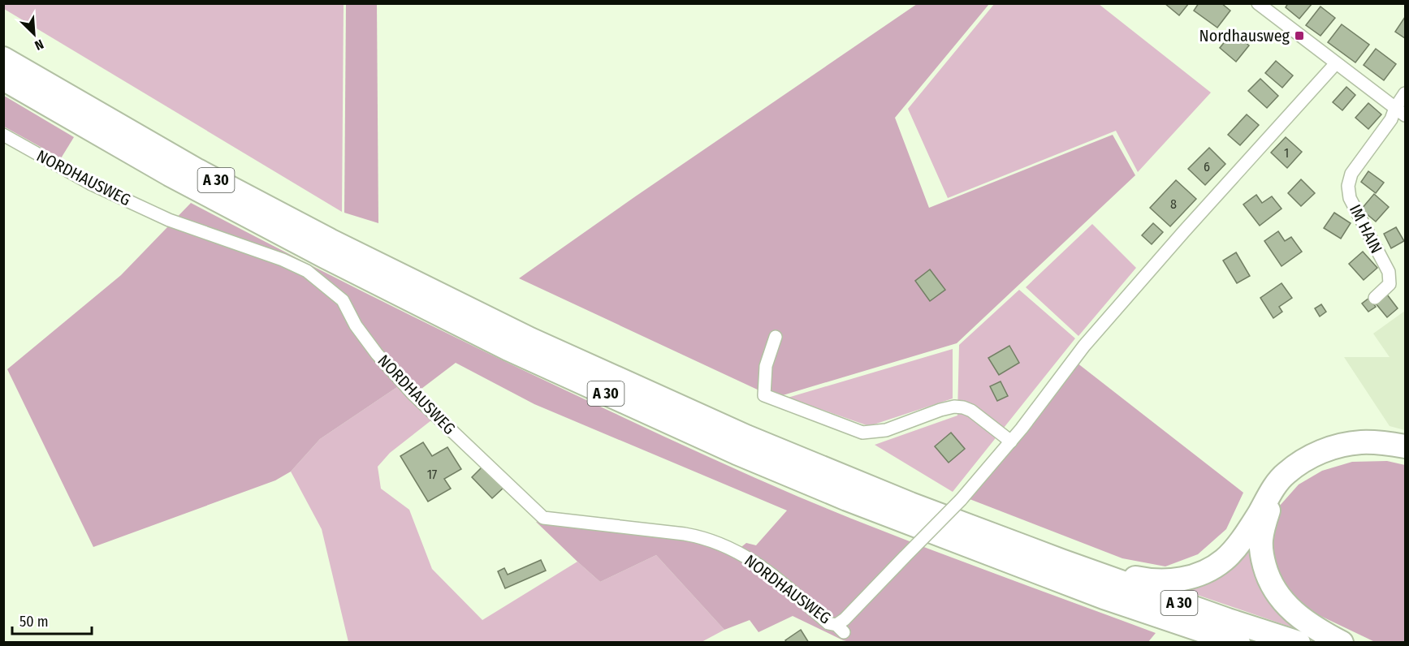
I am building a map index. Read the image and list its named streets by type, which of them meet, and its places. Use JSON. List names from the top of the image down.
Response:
{
  "streets": {
    "highway": ["A 30"],
    "street": ["NORDHAUSWEG", "IM HAIN"]
  },
  "places": {
    "transit": ["Nordhausweg"]
  },
  "house_numbers": [
    "1",
    "6",
    "8",
    "17"
  ],
  "scale_bar": "50 m",
  "north": "bottom right"
}
